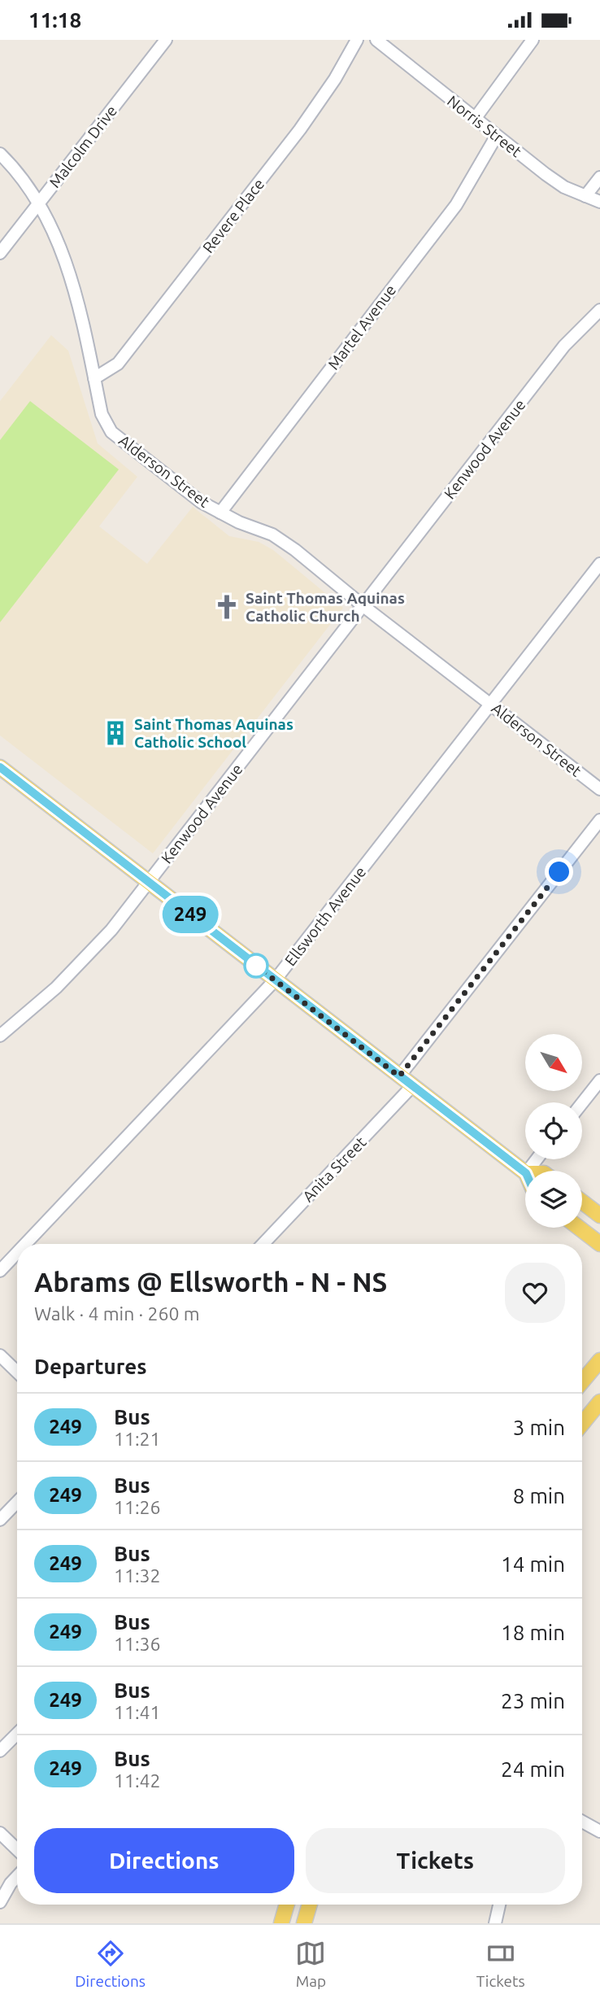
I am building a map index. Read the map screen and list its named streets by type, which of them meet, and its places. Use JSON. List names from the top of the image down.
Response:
{
  "streets": {
    "street": [
      "Norris Street",
      "Malcolm Drive",
      "Revere Place",
      "Martel Avenue",
      "Kenwood Avenue",
      "Alderson Street",
      "Ellsworth Avenue",
      "Anita Street"
    ]
  },
  "crossings": [
    ["Norris Street", "Martel Avenue"],
    ["Malcolm Drive", "Alderson Street"],
    ["Revere Place", "Alderson Street"],
    ["Martel Avenue", "Alderson Street"],
    ["Kenwood Avenue", "Alderson Street"],
    ["Alderson Street", "Ellsworth Avenue"]
  ],
  "places": {
    "church": ["Saint Thomas Aquinas Catholic Church"],
    "building": ["Saint Thomas Aquinas Catholic School"]
  },
  "lines": ["bus line 249"],
  "north": "bottom right",
  "page": {
    "status": "11:18",
    "on_map": "249",
    "heading": [
      ["Abrams @ Ellsworth - N - NS", "Walk · 4 min · 260 m"],
      "Departures"
    ],
    "list": [
      {
        "mark": "249",
        "name": "Bus",
        "note": "11:21",
        "value": "3 min"
      },
      {
        "mark": "249",
        "name": "Bus",
        "note": "11:26",
        "value": "8 min"
      },
      {
        "mark": "249",
        "name": "Bus",
        "note": "11:32",
        "value": "14 min"
      },
      {
        "mark": "249",
        "name": "Bus",
        "note": "11:36",
        "value": "18 min"
      },
      {
        "mark": "249",
        "name": "Bus",
        "note": "11:41",
        "value": "23 min"
      },
      {
        "mark": "249",
        "name": "Bus",
        "note": "11:42",
        "value": "24 min"
      }
    ],
    "buttons": ["Directions", "Tickets"],
    "tabs": ["Directions", "Map", "Tickets"]
  }
}
